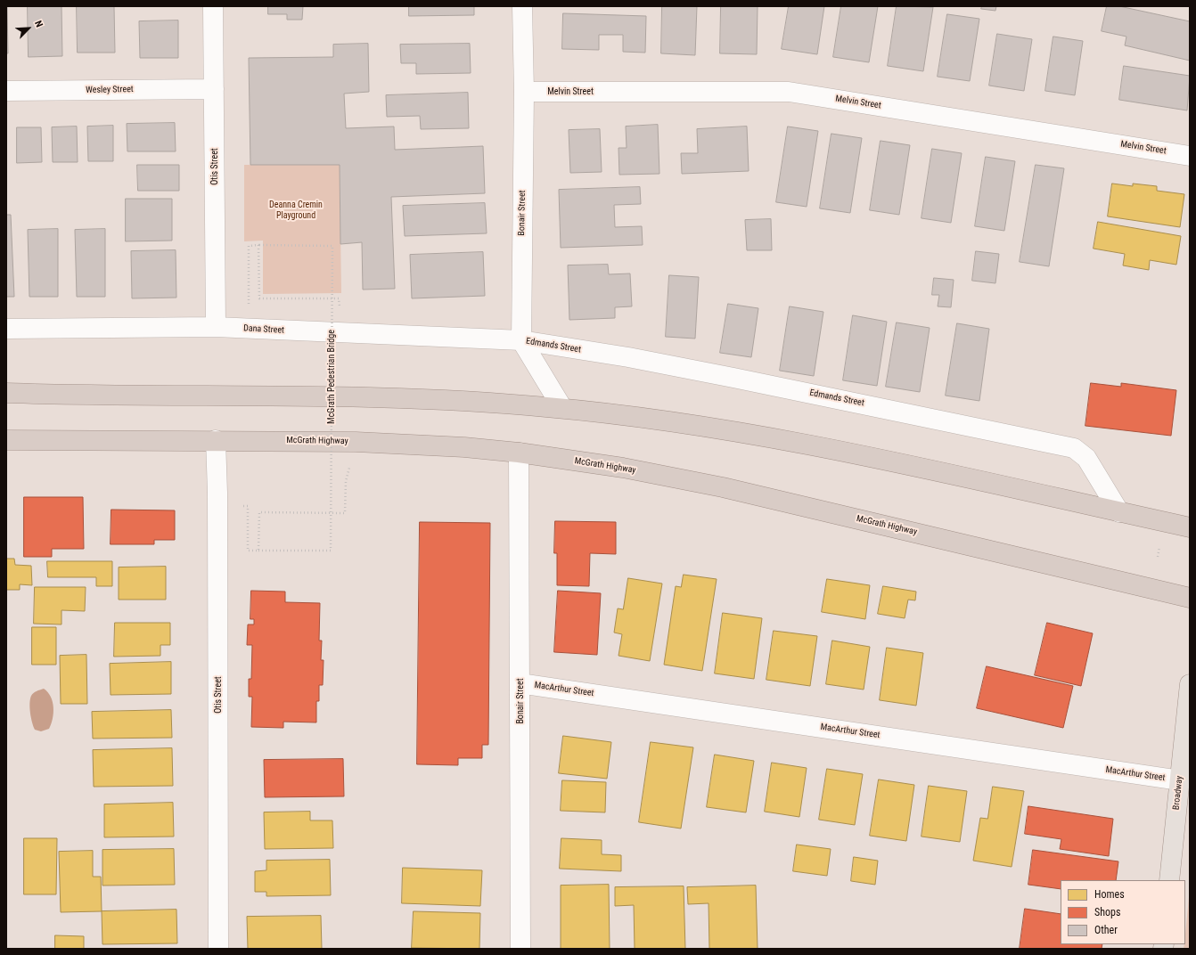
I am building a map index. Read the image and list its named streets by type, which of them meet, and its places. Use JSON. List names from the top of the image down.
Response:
{
  "streets": {
    "highway": ["McGrath Highway"],
    "main road": ["Broadway"],
    "street": [
      "Wesley Street",
      "Melvin Street",
      "Otis Street",
      "Bonair Street",
      "Dana Street",
      "Edmands Street",
      "MacArthur Street"
    ],
    "path": ["McGrath Pedestrian Bridge"]
  },
  "crossings": [
    ["Wesley Street", "Otis Street"],
    ["Melvin Street", "Bonair Street"],
    ["Otis Street", "Dana Street"],
    ["Otis Street", "McGrath Highway"],
    ["Bonair Street", "Dana Street"],
    ["Bonair Street", "Edmands Street"],
    ["Bonair Street", "McGrath Highway"],
    ["Bonair Street", "MacArthur Street"],
    ["Dana Street", "Edmands Street"],
    ["MacArthur Street", "Broadway"]
  ],
  "parks": ["Deanna Cremin Playground"],
  "legend": ["Homes", "Shops", "Other"],
  "north": "top right"
}
